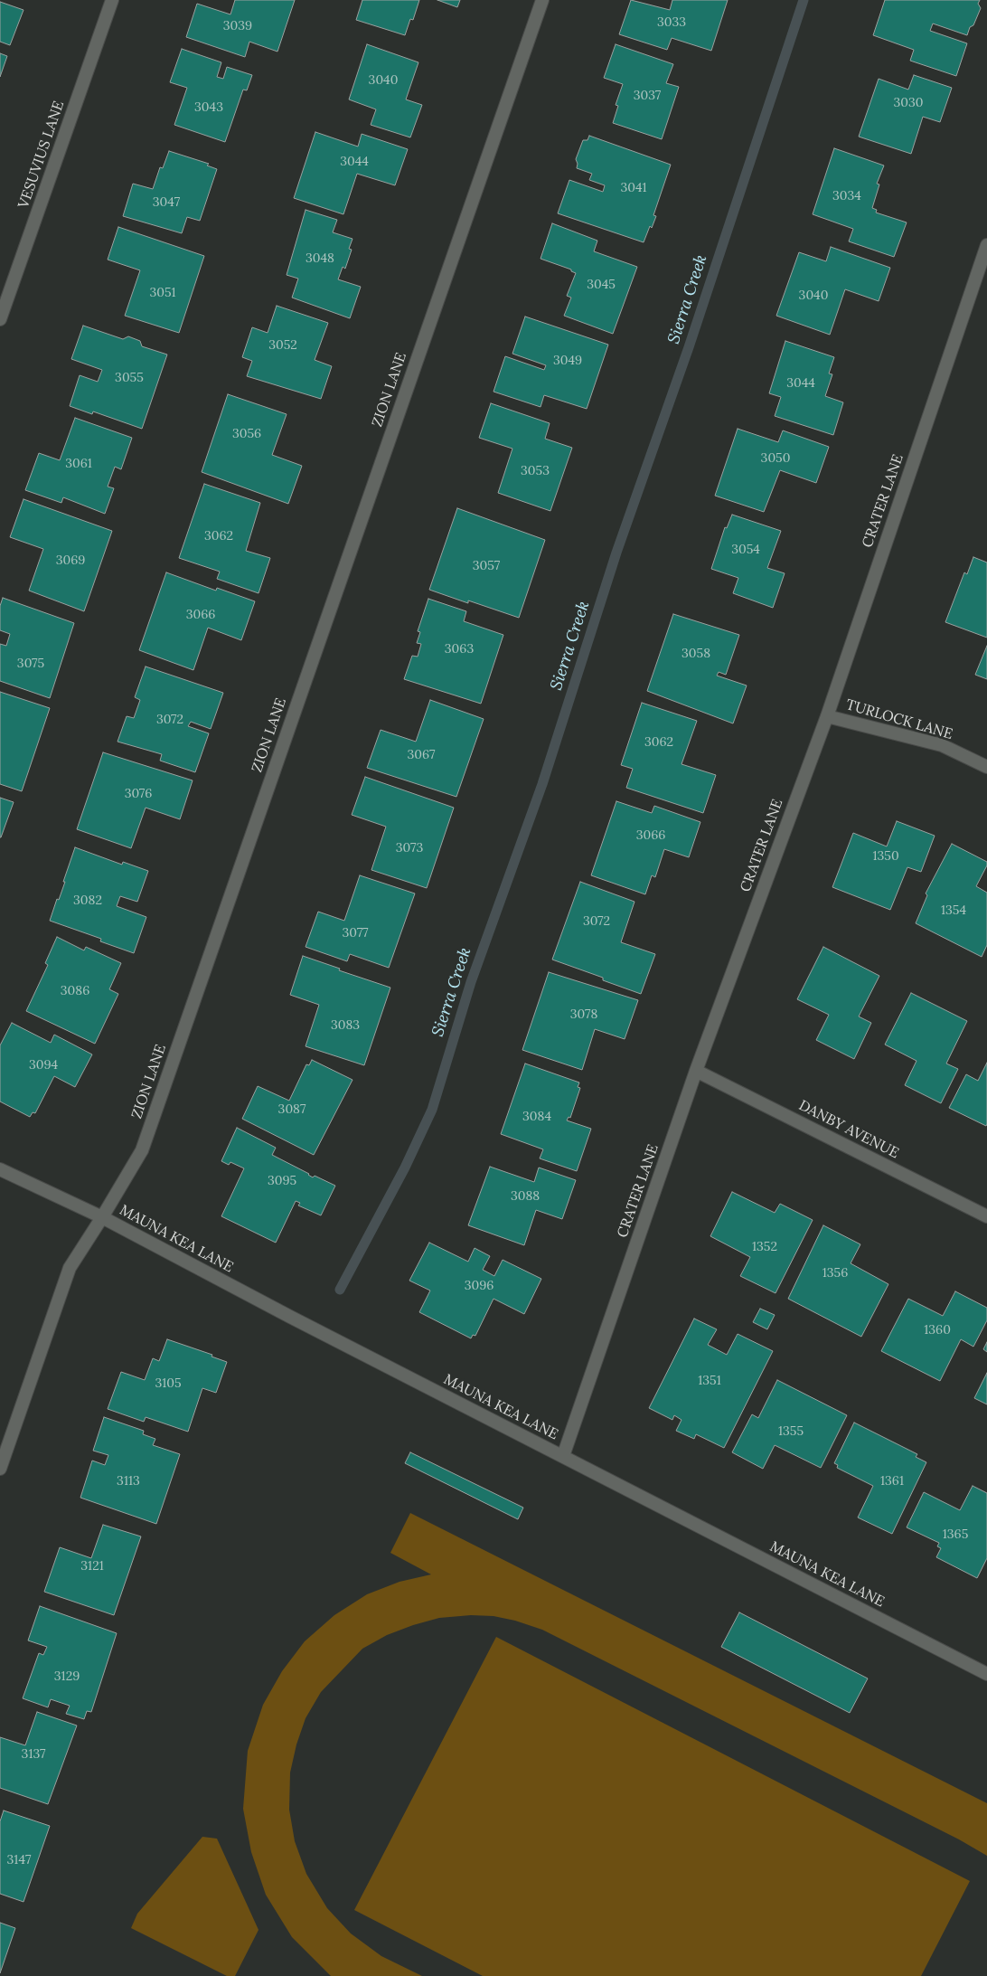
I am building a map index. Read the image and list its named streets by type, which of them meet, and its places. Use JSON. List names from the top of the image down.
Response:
{
  "streets": {
    "street": [
      "VESUVIUS LANE",
      "ZION LANE",
      "CRATER LANE",
      "TURLOCK LANE",
      "DANBY AVENUE",
      "MAUNA KEA LANE"
    ]
  },
  "crossings": [
    ["ZION LANE", "MAUNA KEA LANE"],
    ["CRATER LANE", "TURLOCK LANE"],
    ["CRATER LANE", "DANBY AVENUE"],
    ["CRATER LANE", "MAUNA KEA LANE"]
  ],
  "water": ["Sierra Creek"],
  "house_numbers": [
    "3033",
    "3039",
    "3040",
    "3037",
    "3030",
    "3043",
    "3044",
    "3041",
    "3034",
    "3047",
    "3048",
    "3045",
    "3051",
    "3040",
    "3052",
    "3049",
    "3055",
    "3044",
    "3056",
    "3050",
    "3061",
    "3053",
    "3062",
    "3054",
    "3069",
    "3057",
    "3066",
    "3063",
    "3058",
    "3075",
    "3072",
    "3062",
    "3067",
    "3076",
    "3066",
    "3073",
    "1350",
    "3082",
    "1354",
    "3072",
    "3077",
    "3086",
    "3078",
    "3083",
    "3094",
    "3087",
    "3084",
    "3095",
    "3088",
    "1352",
    "1356",
    "3096",
    "1360",
    "1351",
    "3105",
    "1355",
    "3113",
    "1361",
    "1365",
    "3121",
    "3129",
    "3137",
    "3147"
  ]
}
